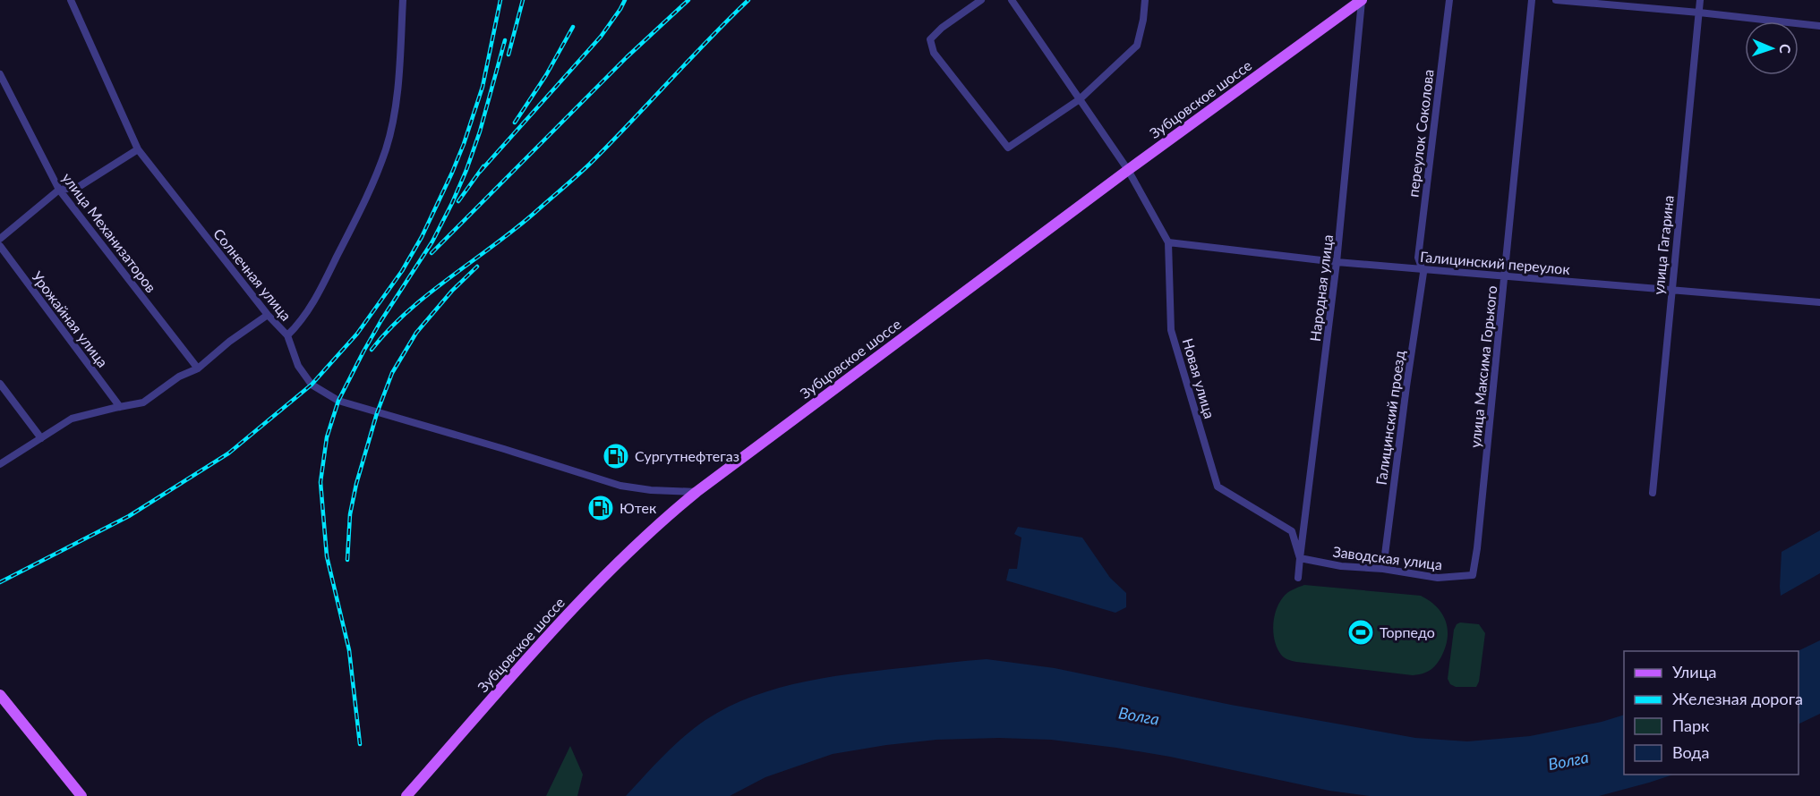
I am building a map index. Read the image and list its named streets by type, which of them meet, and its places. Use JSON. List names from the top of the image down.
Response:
{
  "streets": {
    "main road": ["Зубцовское шоссе"],
    "street": [
      "переулок Соколова",
      "улица Механизаторов",
      "улица Гагарина",
      "Галицинский переулок",
      "Солнечная улица",
      "Народная улица",
      "Урожайная улица",
      "улица Максима Горького",
      "Новая улица",
      "Галицинский проезд",
      "Заводская улица"
    ]
  },
  "crossings": [
    ["Зубцовское шоссе", "Солнечная улица"],
    ["Зубцовское шоссе", "Народная улица"],
    ["Зубцовское шоссе", "Новая улица"],
    ["переулок Соколова", "Галицинский переулок"],
    ["переулок Соколова", "Галицинский проезд"],
    ["улица Гагарина", "Галицинский переулок"],
    ["Галицинский переулок", "Народная улица"],
    ["Галицинский переулок", "улица Максима Горького"],
    ["Галицинский переулок", "Новая улица"],
    ["Галицинский переулок", "Галицинский проезд"],
    ["Народная улица", "Новая улица"],
    ["Народная улица", "Заводская улица"],
    ["улица Максима Горького", "Заводская улица"],
    ["Новая улица", "Заводская улица"],
    ["Галицинский проезд", "Заводская улица"]
  ],
  "water": ["Волга"],
  "places": {
    "fuel station": ["Сургутнефтегаз", "Ютек"],
    "sports": ["Торпедо"]
  },
  "legend": [
    "Улица",
    "Железная дорога",
    "Парк",
    "Вода"
  ],
  "north": "right"
}
